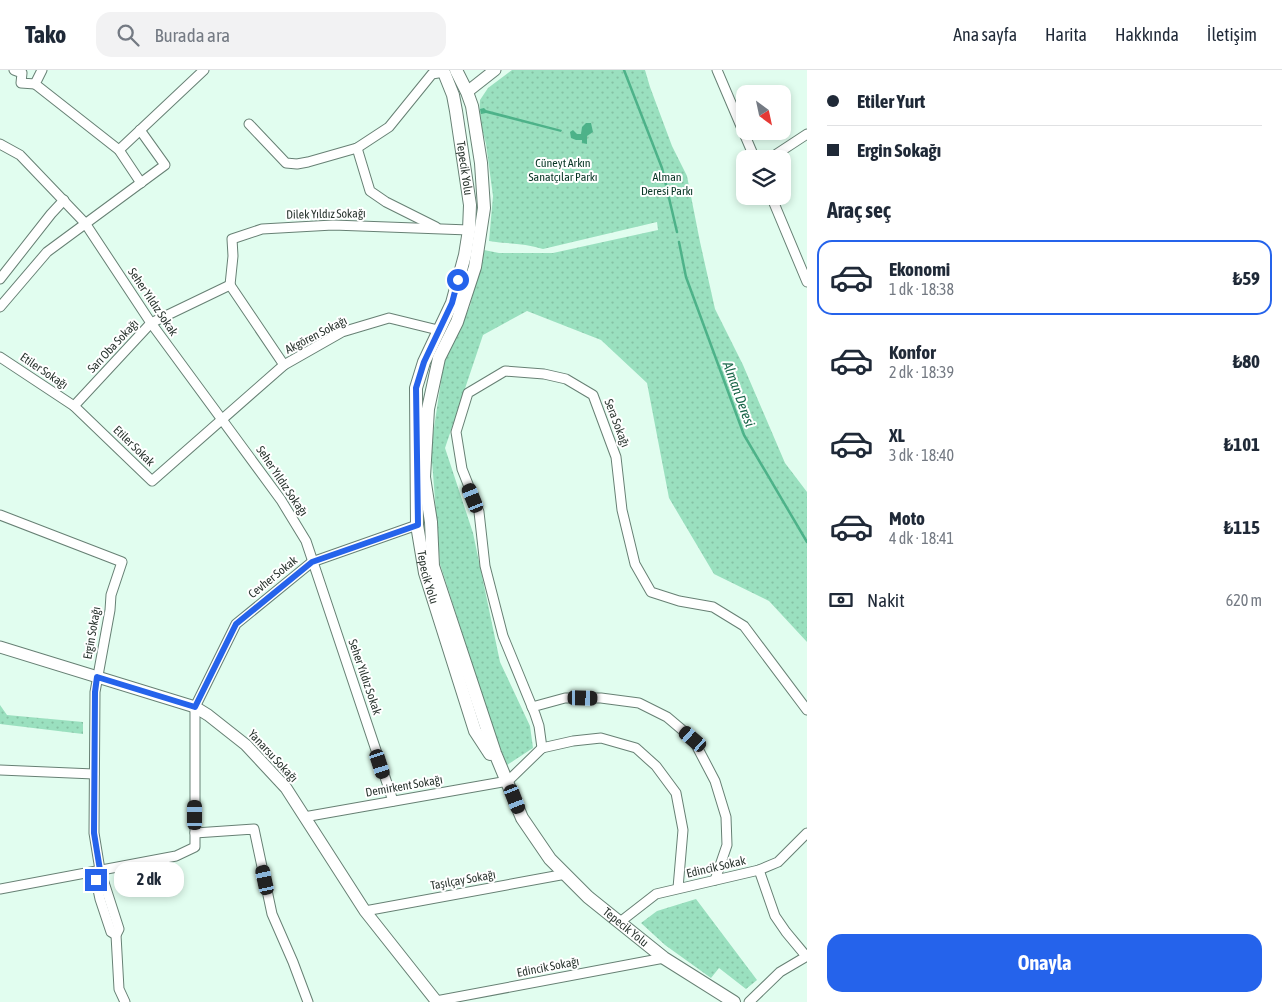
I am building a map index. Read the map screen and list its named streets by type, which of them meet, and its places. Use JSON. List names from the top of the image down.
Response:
{
  "streets": {
    "main road": ["Tepecik Yolu"],
    "street": [
      "Dilek Yıldız Sokağı",
      "Seher Yıldız Sokak",
      "Akgören Sokağı",
      "Sarı Oba Sokağı",
      "Etiler Sokağı",
      "Sera Sokağı",
      "Etiler Sokak",
      "Seher Yıldız Sokağı",
      "Cevher Sokak",
      "Ergin Sokağı",
      "Yanarsu Sokağı",
      "Demirkent Sokağı",
      "Edincik Sokak",
      "Taşılçay Sokağı",
      "Edincik Sokağı"
    ]
  },
  "crossings": [
    ["Tepecik Yolu", "Dilek Yıldız Sokağı"],
    ["Tepecik Yolu", "Akgören Sokağı"],
    ["Tepecik Yolu", "Sera Sokağı"],
    ["Tepecik Yolu", "Cevher Sokak"],
    ["Tepecik Yolu", "Demirkent Sokağı"],
    ["Tepecik Yolu", "Edincik Sokak"],
    ["Tepecik Yolu", "Taşılçay Sokağı"],
    ["Tepecik Yolu", "Edincik Sokağı"],
    ["Dilek Yıldız Sokağı", "Sarı Oba Sokağı"],
    ["Seher Yıldız Sokak", "Akgören Sokağı"],
    ["Seher Yıldız Sokak", "Sarı Oba Sokağı"],
    ["Seher Yıldız Sokak", "Etiler Sokak"],
    ["Seher Yıldız Sokak", "Seher Yıldız Sokağı"],
    ["Seher Yıldız Sokak", "Cevher Sokak"],
    ["Seher Yıldız Sokak", "Demirkent Sokağı"],
    ["Akgören Sokağı", "Etiler Sokak"],
    ["Akgören Sokağı", "Seher Yıldız Sokağı"],
    ["Sarı Oba Sokağı", "Etiler Sokağı"],
    ["Sarı Oba Sokağı", "Etiler Sokak"],
    ["Etiler Sokağı", "Etiler Sokak"],
    ["Sera Sokağı", "Demirkent Sokağı"],
    ["Sera Sokağı", "Edincik Sokak"],
    ["Sera Sokağı", "Taşılçay Sokağı"],
    ["Etiler Sokak", "Seher Yıldız Sokağı"],
    ["Seher Yıldız Sokağı", "Cevher Sokak"],
    ["Cevher Sokak", "Yanarsu Sokağı"],
    ["Ergin Sokağı", "Yanarsu Sokağı"],
    ["Yanarsu Sokağı", "Demirkent Sokağı"],
    ["Yanarsu Sokağı", "Taşılçay Sokağı"],
    ["Yanarsu Sokağı", "Edincik Sokağı"],
    ["Demirkent Sokağı", "Edincik Sokak"],
    ["Demirkent Sokağı", "Taşılçay Sokağı"],
    ["Edincik Sokak", "Taşılçay Sokağı"]
  ],
  "water": ["Alman Deresi"],
  "parks": ["Cüneyt Arkın Sanatçılar Parkı", "Alman Deresi Parkı"],
  "north": "bottom right",
  "page": {
    "header": "Tako",
    "search": "Burada ara",
    "nav": [
      "Ana sayfa",
      "Harita",
      "Hakkında",
      "İletişim"
    ],
    "banner": ["Etiler Yurt", "Ergin Sokağı"],
    "heading": "Araç seç",
    "list": [
      {
        "name": "Ekonomi",
        "note": "1 dk · 18:38",
        "value": "₺59"
      },
      {
        "name": "Konfor",
        "note": "2 dk · 18:39",
        "value": "₺80"
      },
      {
        "name": "XL",
        "note": "3 dk · 18:40",
        "value": "₺101"
      },
      {
        "name": "Moto",
        "note": "4 dk · 18:41",
        "value": "₺115"
      }
    ],
    "pay": ["Nakit", "620 m"],
    "bubble": "2 dk",
    "buttons": "Onayla"
  }
}
